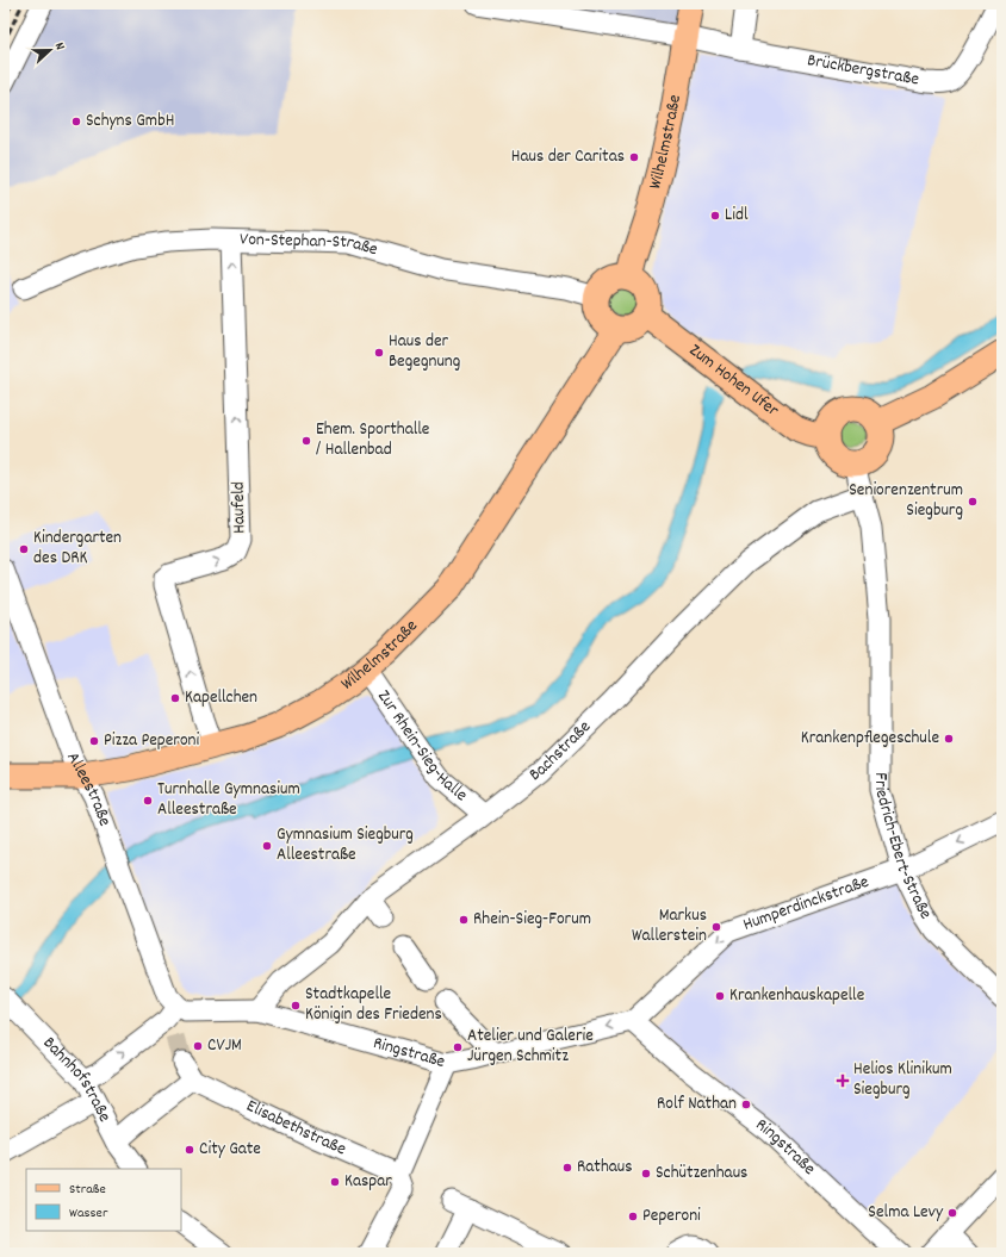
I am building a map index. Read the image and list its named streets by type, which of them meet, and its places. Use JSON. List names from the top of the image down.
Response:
{
  "streets": {
    "main road": ["Wilhelmstraße", "Zum Hohen Ufer"],
    "street": [
      "Brückbergstraße",
      "Von-Stephan-Straße",
      "Haufeld",
      "Zur Rhein-Sieg-Halle",
      "Bachstraße",
      "Alleestraße",
      "Friedrich-Ebert-Straße",
      "Humperdinckstraße",
      "Ringstraße",
      "Bahnhofstraße",
      "Elisabethstraße"
    ]
  },
  "crossings": [
    ["Brückbergstraße", "Wilhelmstraße"],
    ["Wilhelmstraße", "Von-Stephan-Straße"],
    ["Wilhelmstraße", "Zum Hohen Ufer"],
    ["Wilhelmstraße", "Haufeld"],
    ["Wilhelmstraße", "Zur Rhein-Sieg-Halle"],
    ["Wilhelmstraße", "Alleestraße"],
    ["Von-Stephan-Straße", "Zum Hohen Ufer"],
    ["Von-Stephan-Straße", "Haufeld"],
    ["Zum Hohen Ufer", "Friedrich-Ebert-Straße"],
    ["Zur Rhein-Sieg-Halle", "Bachstraße"],
    ["Bachstraße", "Friedrich-Ebert-Straße"],
    ["Bachstraße", "Ringstraße"],
    ["Alleestraße", "Ringstraße"],
    ["Friedrich-Ebert-Straße", "Humperdinckstraße"],
    ["Humperdinckstraße", "Ringstraße"]
  ],
  "one_way": ["Haufeld", "Humperdinckstraße"],
  "places": {
    "other": [
      "Schyns GmbH",
      "Haus der Caritas",
      "Lidl",
      "Haus der Begegnung",
      "Ehem. Sporthalle / Hallenbad",
      "Seniorenzentrum Siegburg",
      "Kindergarten des DRK",
      "Kapellchen",
      "Krankenpflegeschule",
      "Pizza Peperoni",
      "Turnhalle Gymnasium Alleestraße",
      "Gymnasium Siegburg Alleestraße",
      "Rhein-Sieg-Forum",
      "Markus Wallerstein",
      "Krankenhauskapelle",
      "Stadtkapelle Königin des Friedens",
      "CVJM",
      "Atelier und Galerie Jürgen Schmitz",
      "Rolf Nathan",
      "City Gate",
      "Rathaus",
      "Schützenhaus",
      "Kaspar",
      "Selma Levy",
      "Peperoni"
    ],
    "health": ["Helios Klinikum Siegburg"]
  },
  "legend": ["Straße", "Wasser"],
  "north": "right"
}
